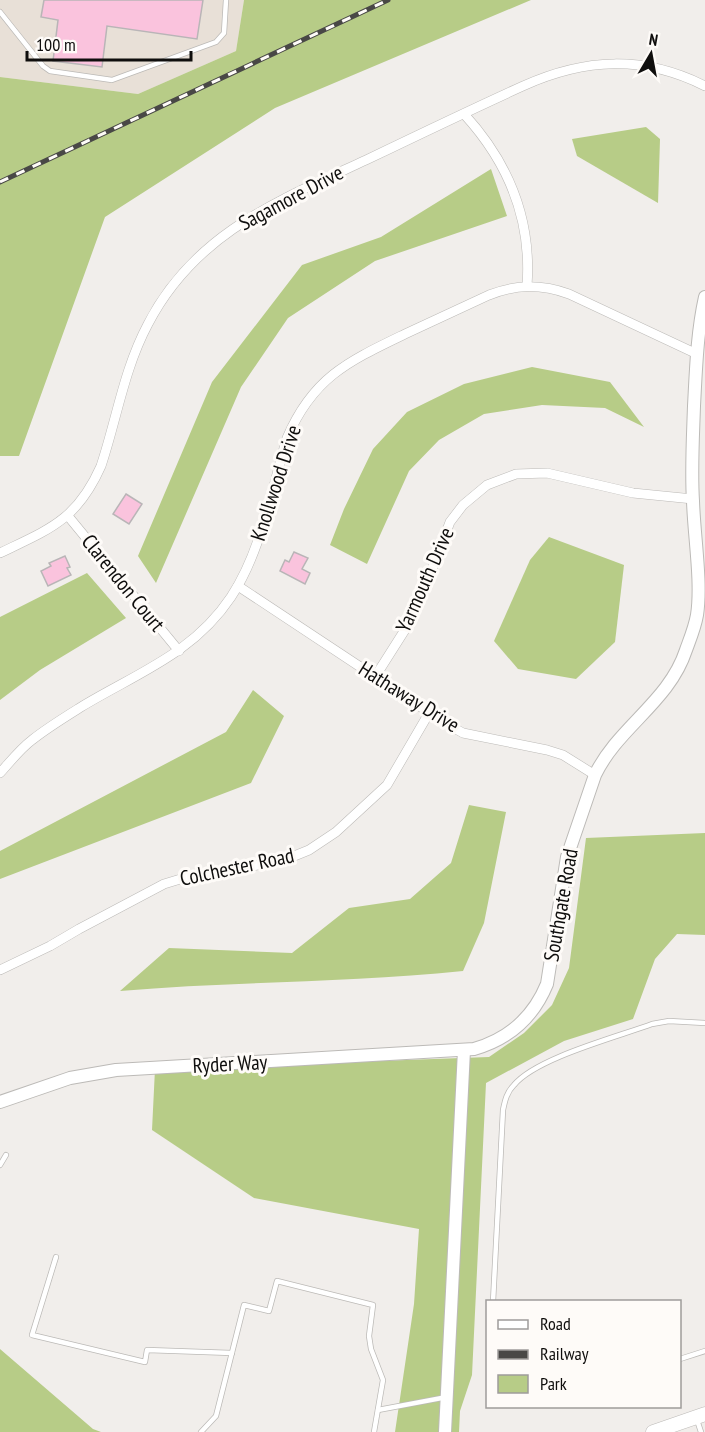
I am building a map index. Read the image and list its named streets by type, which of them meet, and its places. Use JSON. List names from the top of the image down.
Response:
{
  "streets": {
    "street": [
      "Sagamore Drive",
      "Knollwood Drive",
      "Yarmouth Drive",
      "Clarendon Court",
      "Hathaway Drive",
      "Colchester Road",
      "Southgate Road",
      "Ryder Way"
    ]
  },
  "crossings": [
    ["Sagamore Drive", "Clarendon Court"],
    ["Knollwood Drive", "Clarendon Court"],
    ["Knollwood Drive", "Hathaway Drive"],
    ["Knollwood Drive", "Southgate Road"],
    ["Yarmouth Drive", "Hathaway Drive"],
    ["Yarmouth Drive", "Southgate Road"],
    ["Hathaway Drive", "Colchester Road"],
    ["Hathaway Drive", "Southgate Road"],
    ["Southgate Road", "Ryder Way"]
  ],
  "legend": ["Road", "Railway", "Park"],
  "scale_bar": "100 m",
  "north": "top"
}
